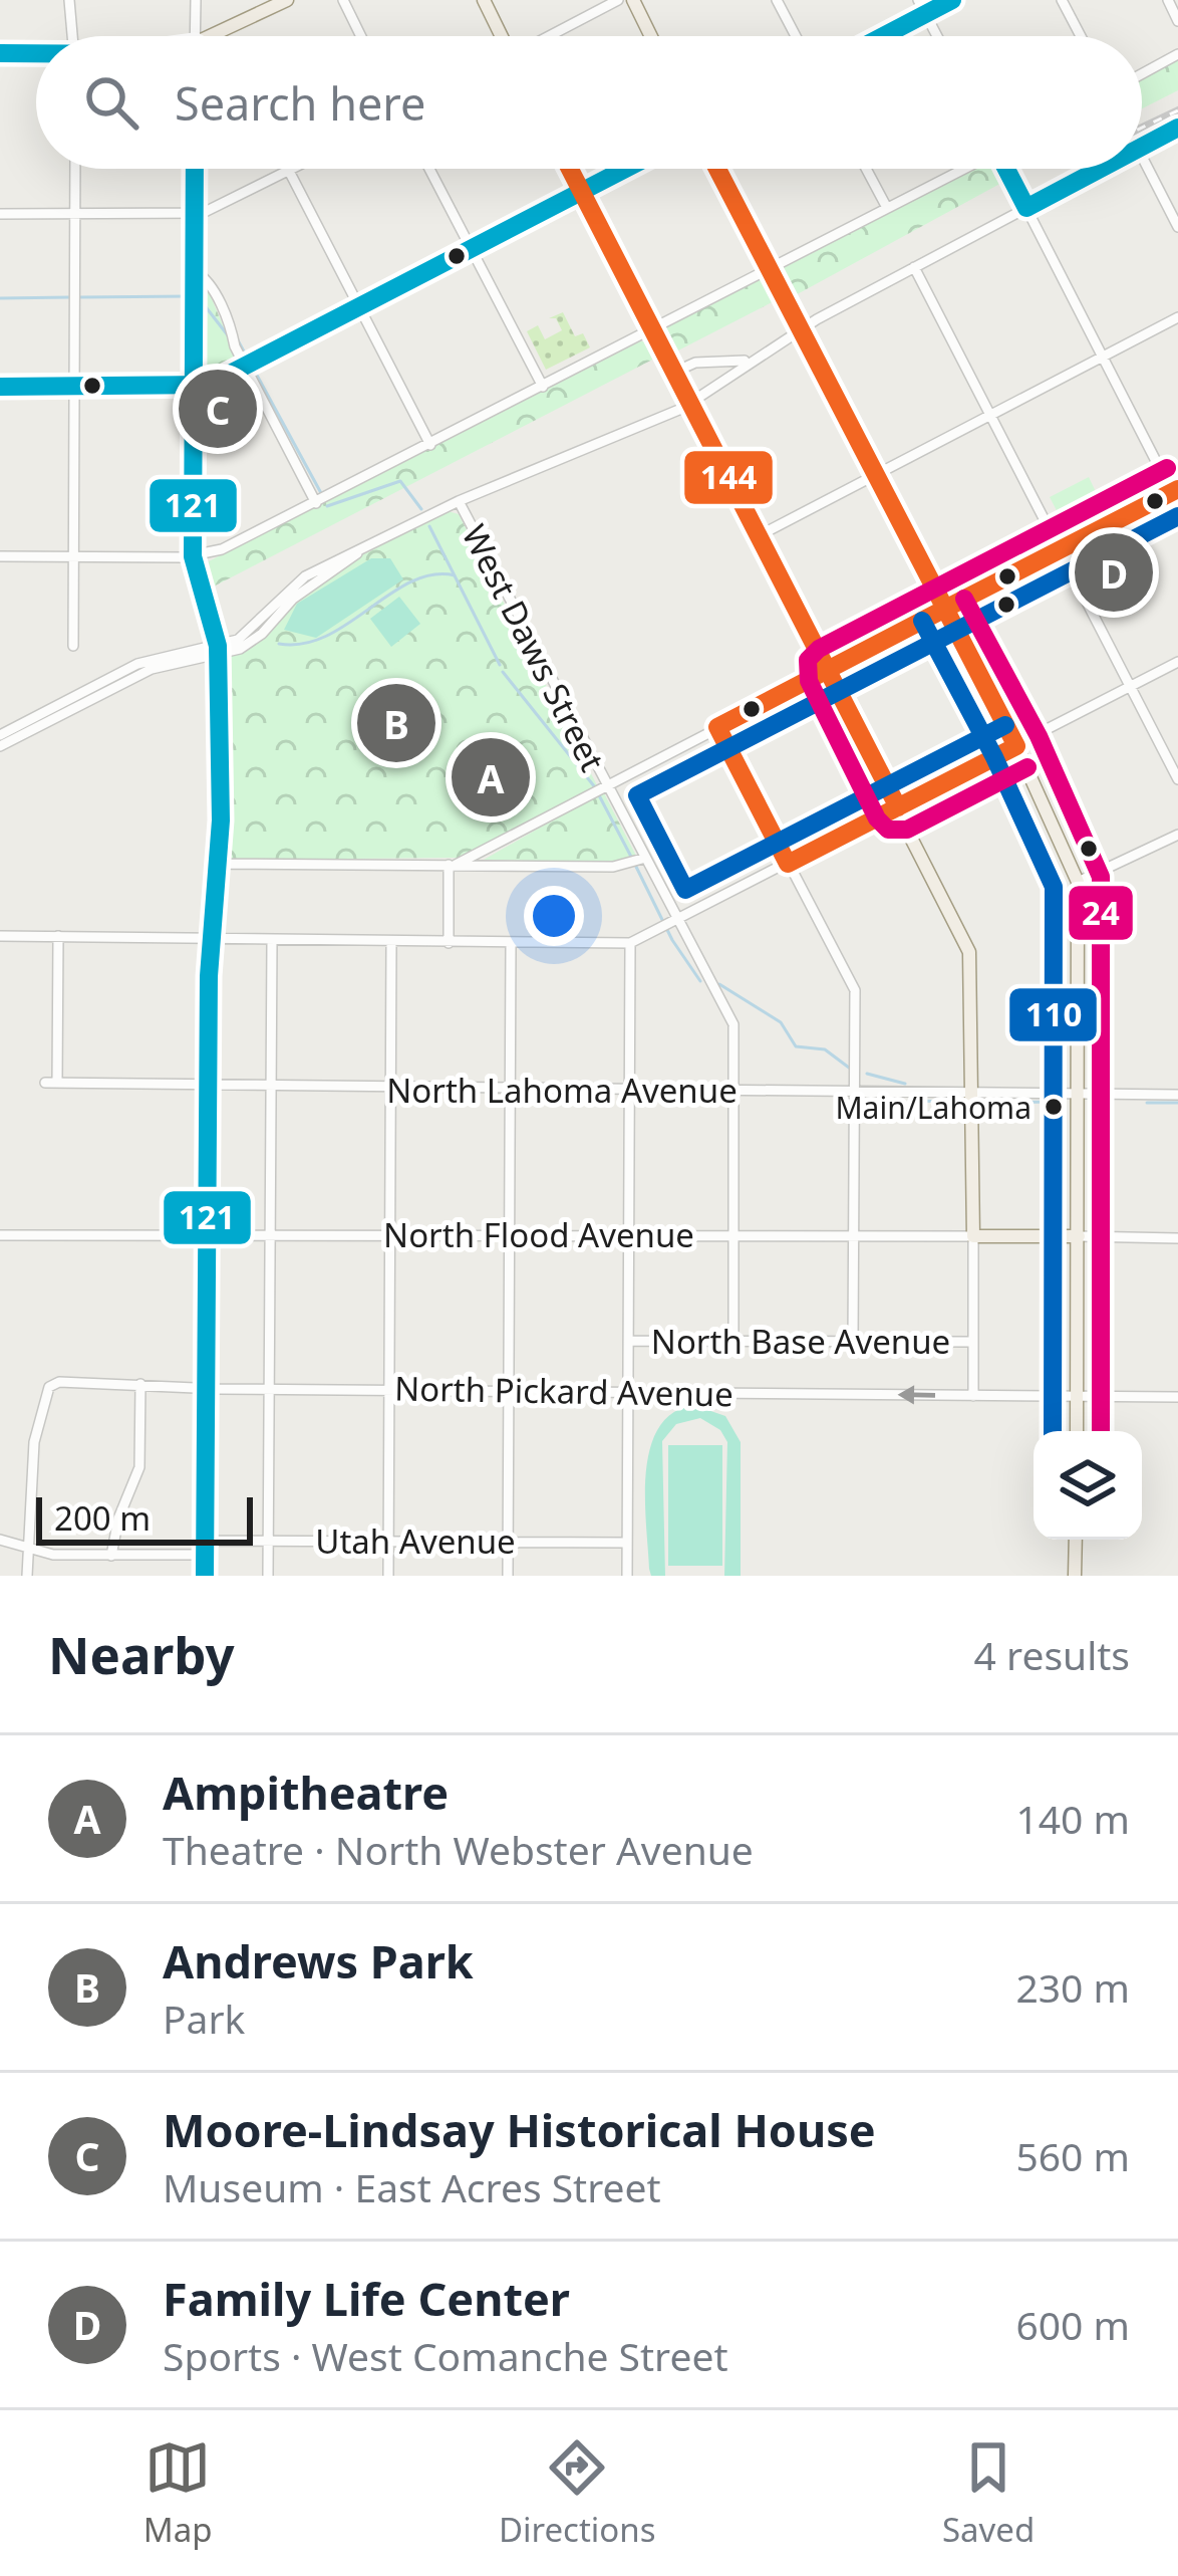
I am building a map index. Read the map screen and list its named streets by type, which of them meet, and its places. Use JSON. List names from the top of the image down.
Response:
{
  "streets": {
    "main road": ["North Flood Avenue"],
    "street": [
      "West Daws Street",
      "North Lahoma Avenue",
      "North Base Avenue",
      "North Pickard Avenue",
      "Utah Avenue"
    ]
  },
  "crossings": [
    ["West Daws Street", "North Lahoma Avenue"],
    ["West Daws Street", "North Flood Avenue"],
    ["West Daws Street", "North Base Avenue"]
  ],
  "places": ["Main/Lahoma"],
  "lines": [
    "transit line 121",
    "transit line 144",
    "transit line 24",
    "transit line 110"
  ],
  "scale_bar": "200 m",
  "page": {
    "search": "Search here",
    "pins": [
      "C",
      "D",
      "B",
      "A"
    ],
    "scale": "200 m",
    "heading": ["Nearby", "4 results"],
    "list": [
      {
        "mark": "A",
        "name": "Ampitheatre",
        "note": "Theatre · North Webster Avenue",
        "value": "140 m"
      },
      {
        "mark": "B",
        "name": "Andrews Park",
        "note": "Park",
        "value": "230 m"
      },
      {
        "mark": "C",
        "name": "Moore-Lindsay Historical House",
        "note": "Museum · East Acres Street",
        "value": "560 m"
      },
      {
        "mark": "D",
        "name": "Family Life Center",
        "note": "Sports · West Comanche Street",
        "value": "600 m"
      }
    ],
    "nav": ["Map", "Directions", "Saved"]
  }
}
